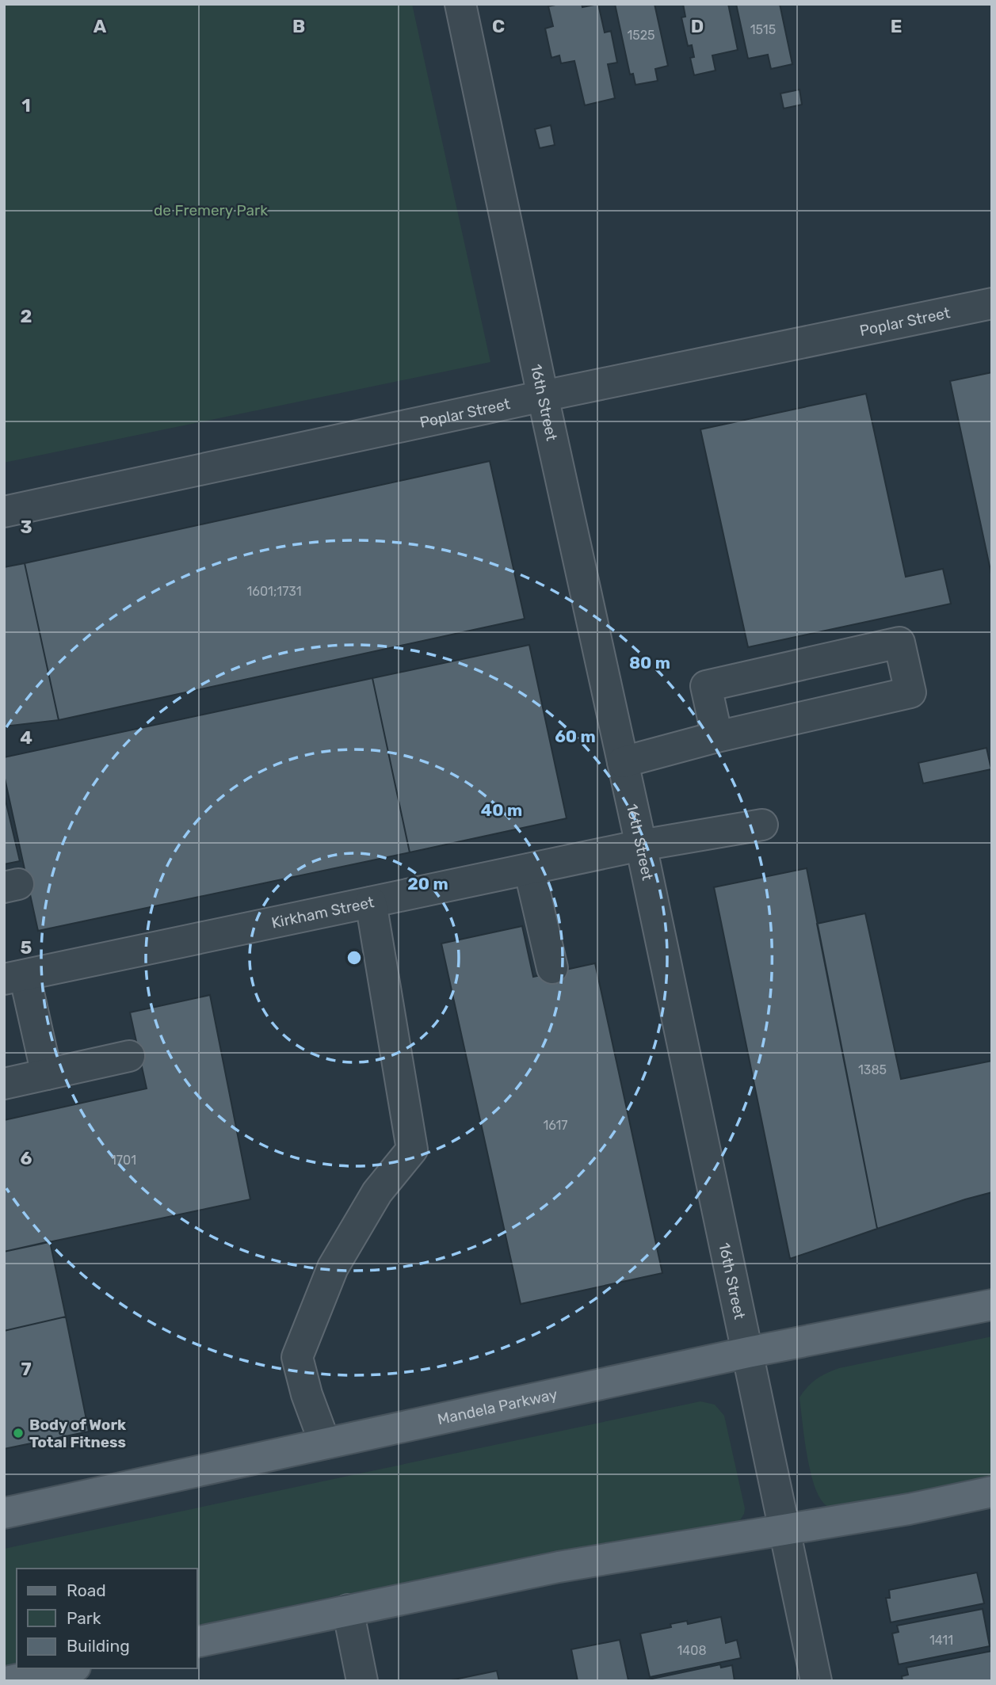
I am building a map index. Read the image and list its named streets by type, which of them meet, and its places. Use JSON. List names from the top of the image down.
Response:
{
  "streets": {
    "main road": ["Mandela Parkway"],
    "street": ["Poplar Street", "16th Street", "Kirkham Street"]
  },
  "crossings": [
    ["Poplar Street", "16th Street"],
    ["16th Street", "Kirkham Street"],
    ["16th Street", "Mandela Parkway"]
  ],
  "parks": ["de Fremery Park"],
  "places": ["Body of Work Total Fitness"],
  "house_numbers": [
    "1515",
    "1525",
    "1601;1731",
    "1385",
    "1617",
    "1701",
    "1411",
    "1408"
  ],
  "legend": ["Road", "Park", "Building"],
  "grid": {
    "columns": [
      "A",
      "B",
      "C",
      "D",
      "E"
    ],
    "rows": [
      "1",
      "2",
      "3",
      "4",
      "5",
      "6",
      "7"
    ]
  },
  "rings": [
    "80 m",
    "60 m",
    "40 m",
    "20 m"
  ]
}
